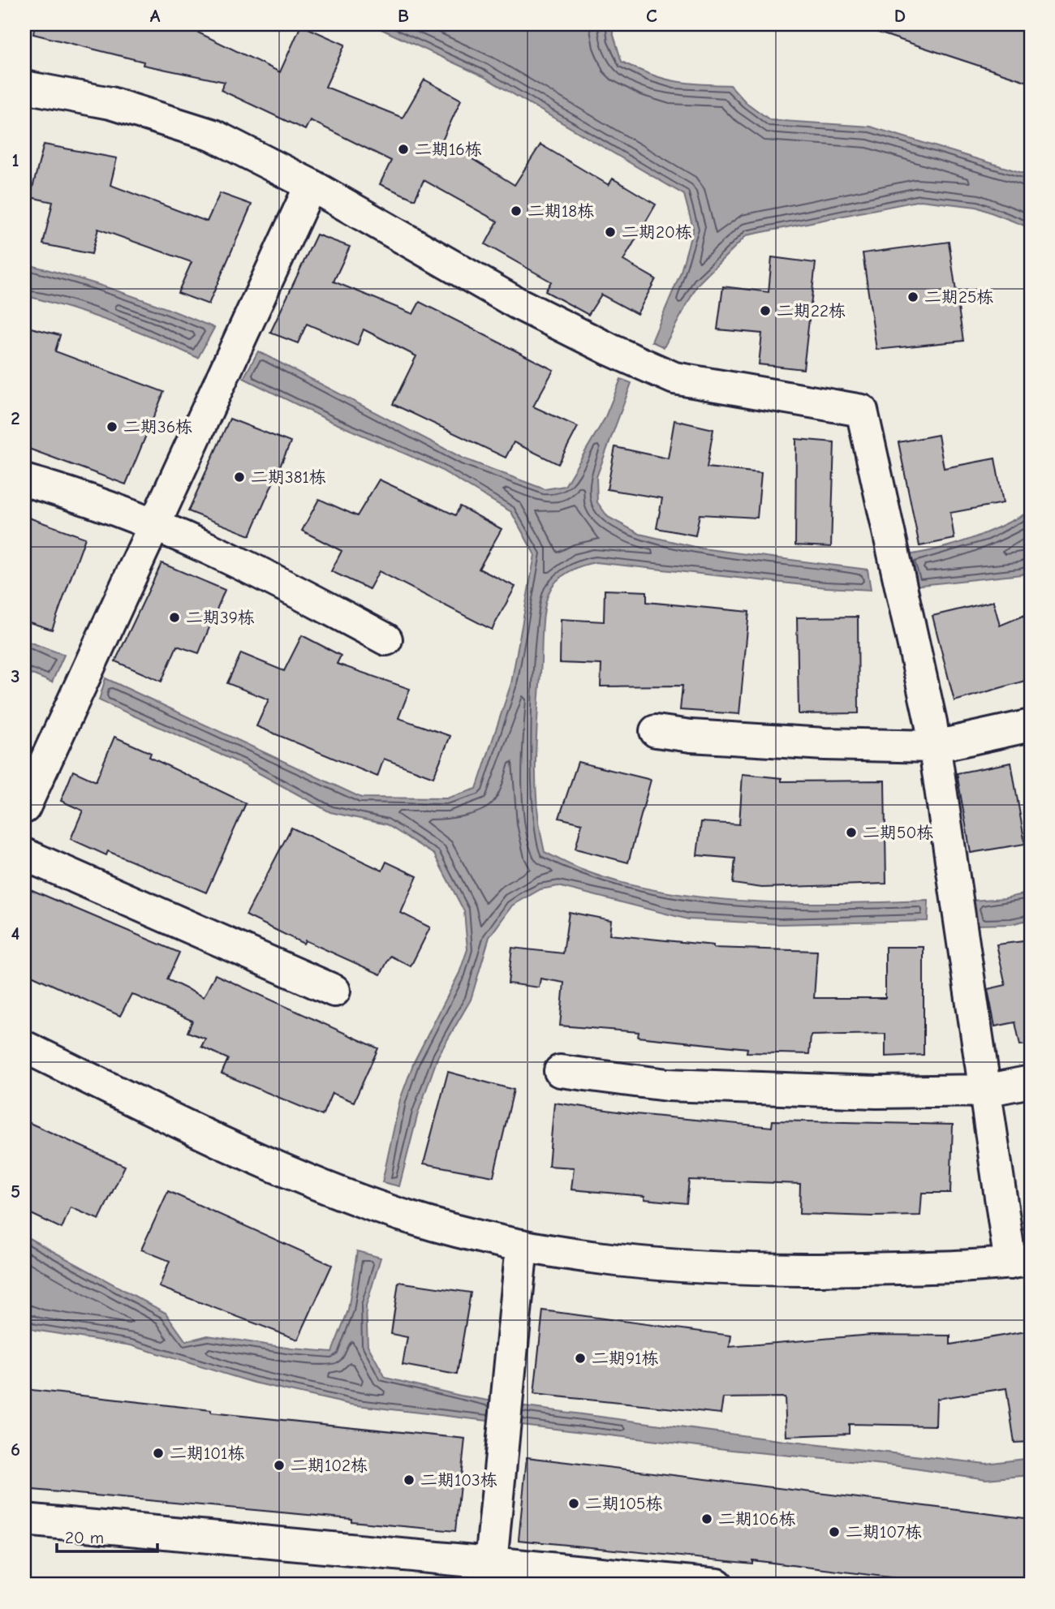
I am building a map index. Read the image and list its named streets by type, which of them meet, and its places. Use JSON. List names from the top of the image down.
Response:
{
  "places": [
    "二期16栋",
    "二期18栋",
    "二期20栋",
    "二期25栋",
    "二期22栋",
    "二期36栋",
    "二期381栋",
    "二期39栋",
    "二期50栋",
    "二期91栋",
    "二期101栋",
    "二期102栋",
    "二期103栋",
    "二期105栋",
    "二期106栋",
    "二期107栋"
  ],
  "scale_bar": "20 m",
  "grid": {
    "columns": [
      "A",
      "B",
      "C",
      "D"
    ],
    "rows": [
      "1",
      "2",
      "3",
      "4",
      "5",
      "6"
    ]
  }
}
